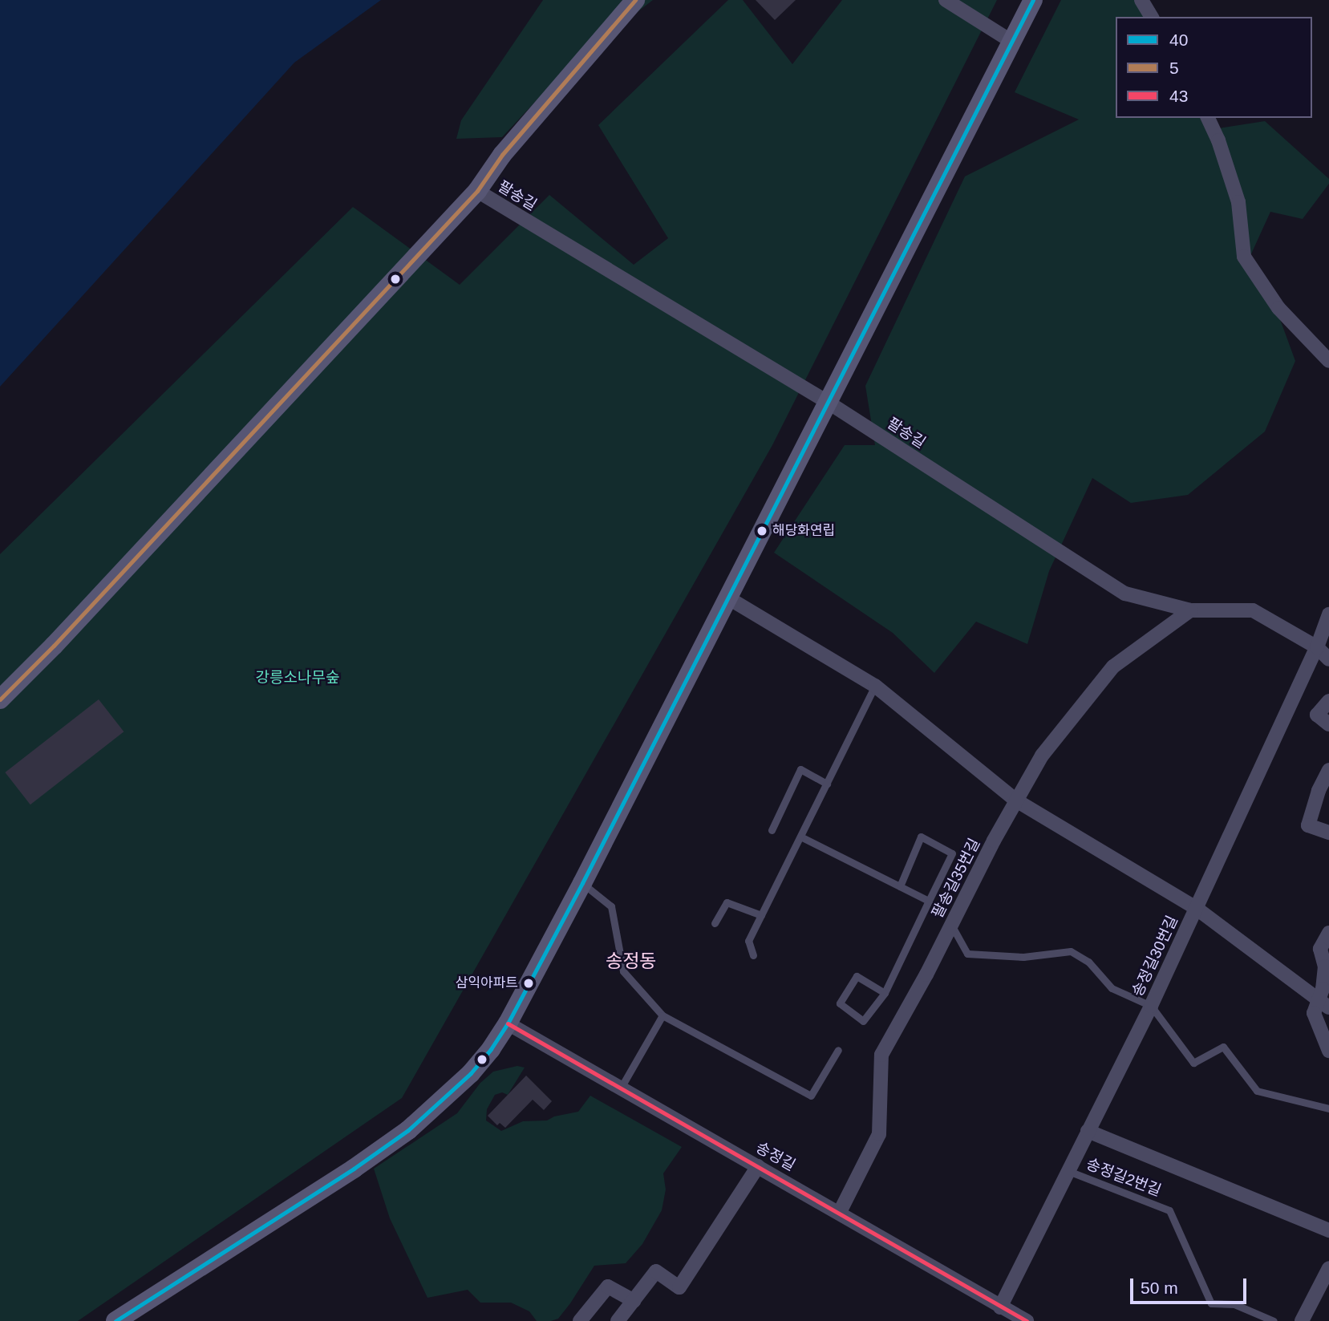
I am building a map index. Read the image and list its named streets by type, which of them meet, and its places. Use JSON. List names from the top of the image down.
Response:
{
  "streets": {
    "street": [
      "팔송길",
      "팔송길35번길",
      "송정길30번길",
      "송정길"
    ],
    "lane": ["송정길2번길"]
  },
  "crossings": [
    ["팔송길", "팔송길35번길"],
    ["팔송길", "송정길30번길"],
    ["팔송길35번길", "송정길"],
    ["송정길30번길", "송정길"],
    ["송정길30번길", "송정길2번길"]
  ],
  "districts": ["송정동"],
  "parks": ["강릉소나무숲"],
  "places": ["해당화연립", "삼익아파트"],
  "lines": ["transit line 40", "transit line 5", "transit line 43"],
  "legend": ["40", "5", "43"],
  "scale_bar": "50 m"
}
